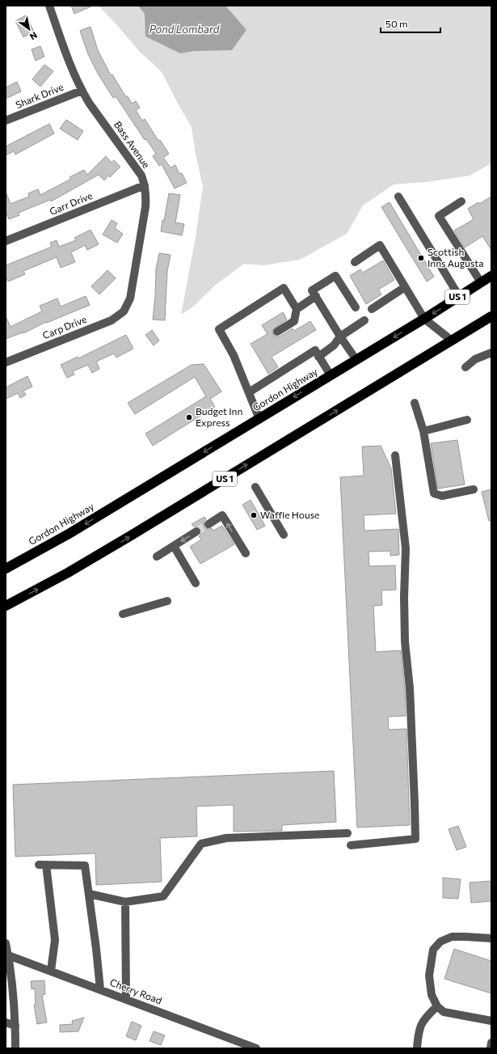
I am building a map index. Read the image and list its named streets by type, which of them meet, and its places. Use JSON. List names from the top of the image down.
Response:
{
  "streets": {
    "highway": ["US 1", "Gordon Highway"],
    "street": [
      "Shark Drive",
      "Bass Avenue",
      "Garr Drive",
      "Carp Drive",
      "Cherry Road"
    ]
  },
  "crossings": [
    ["Shark Drive", "Bass Avenue"],
    ["Bass Avenue", "Garr Drive"],
    ["Bass Avenue", "Carp Drive"]
  ],
  "water": ["Pond Lombard"],
  "places": ["Scottish Inns Augusta", "Budget Inn Express", "Waffle House"],
  "scale_bar": "50 m",
  "north": "bottom right"
}
